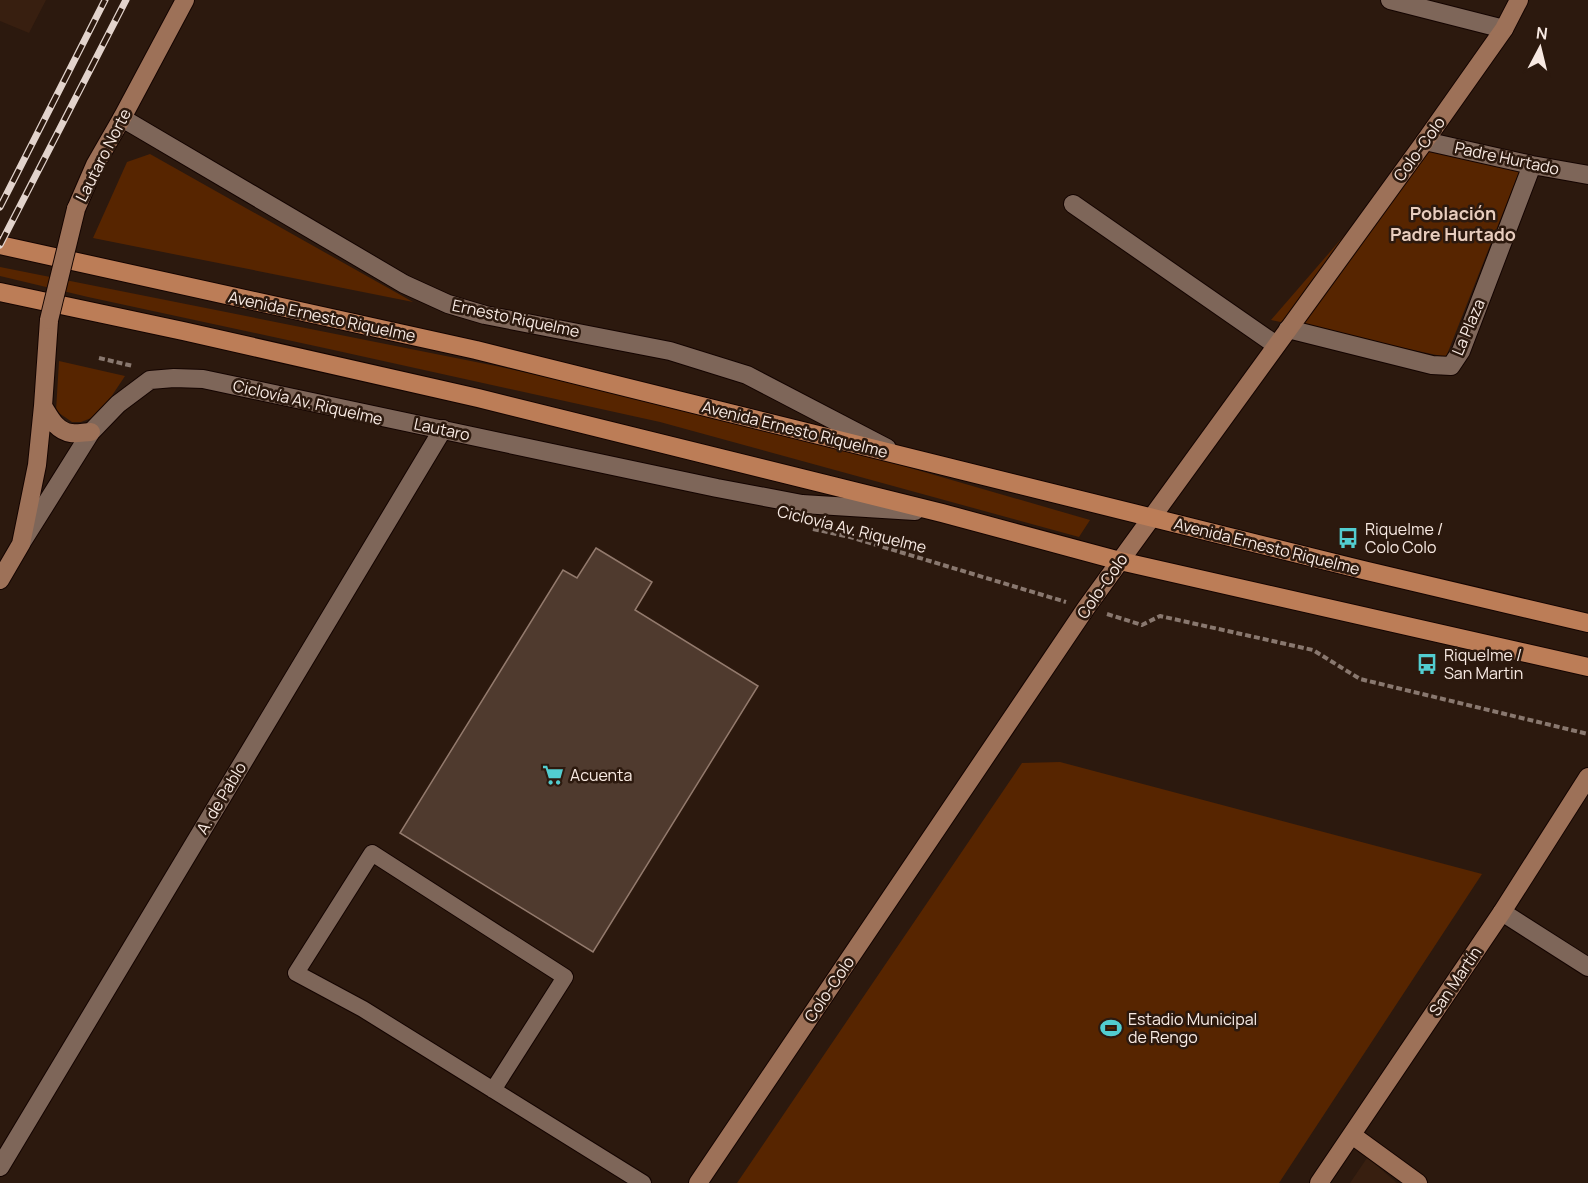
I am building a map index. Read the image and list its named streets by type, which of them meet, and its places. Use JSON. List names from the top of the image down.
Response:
{
  "streets": {
    "main road": ["Avenida Ernesto Riquelme"],
    "street": [
      "Colo-Colo",
      "Lautaro Norte",
      "Padre Hurtado",
      "Ernesto Riquelme",
      "La Plaza",
      "Lautaro",
      "A. de Pablo",
      "San Martín"
    ],
    "path": ["Ciclovía Av. Riquelme"]
  },
  "crossings": [
    ["Colo-Colo", "Padre Hurtado"],
    ["Colo-Colo", "Avenida Ernesto Riquelme"],
    ["Colo-Colo", "La Plaza"],
    ["Colo-Colo", "Ciclovía Av. Riquelme"],
    ["Lautaro Norte", "Ernesto Riquelme"],
    ["Lautaro Norte", "Lautaro"],
    ["Padre Hurtado", "La Plaza"],
    ["Avenida Ernesto Riquelme", "Ernesto Riquelme"],
    ["Lautaro", "A. de Pablo"]
  ],
  "districts": ["Población Padre Hurtado"],
  "places": {
    "bus stop": ["Riquelme / Colo Colo", "Riquelme / San Martin"],
    "supermarket": ["Acuenta"],
    "sports": ["Estadio Municipal de Rengo"]
  },
  "north": "top"
}
